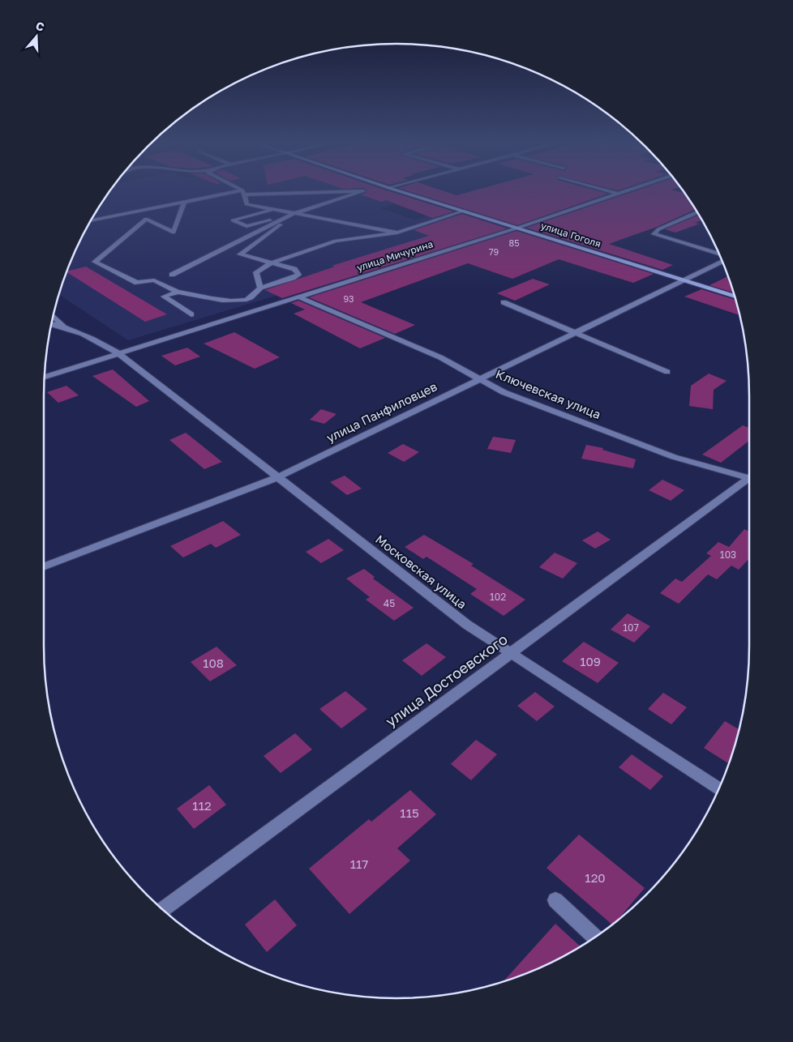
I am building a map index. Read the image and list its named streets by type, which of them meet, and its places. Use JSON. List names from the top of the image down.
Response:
{
  "streets": {
    "main road": ["улица Гоголя"],
    "street": [
      "улица Мичурина",
      "Ключевская улица",
      "улица Панфиловцев",
      "Московская улица",
      "улица Достоевского"
    ]
  },
  "crossings": [
    ["улица Гоголя", "улица Мичурина"],
    ["улица Гоголя", "улица Панфиловцев"],
    ["улица Мичурина", "Ключевская улица"],
    ["улица Мичурина", "Московская улица"],
    ["Ключевская улица", "улица Панфиловцев"],
    ["улица Панфиловцев", "Московская улица"],
    ["Московская улица", "улица Достоевского"]
  ],
  "house_numbers": [
    "85",
    "79",
    "93",
    "103",
    "102",
    "45",
    "107",
    "109",
    "108",
    "112",
    "115",
    "117",
    "120"
  ],
  "north": "top"
}
